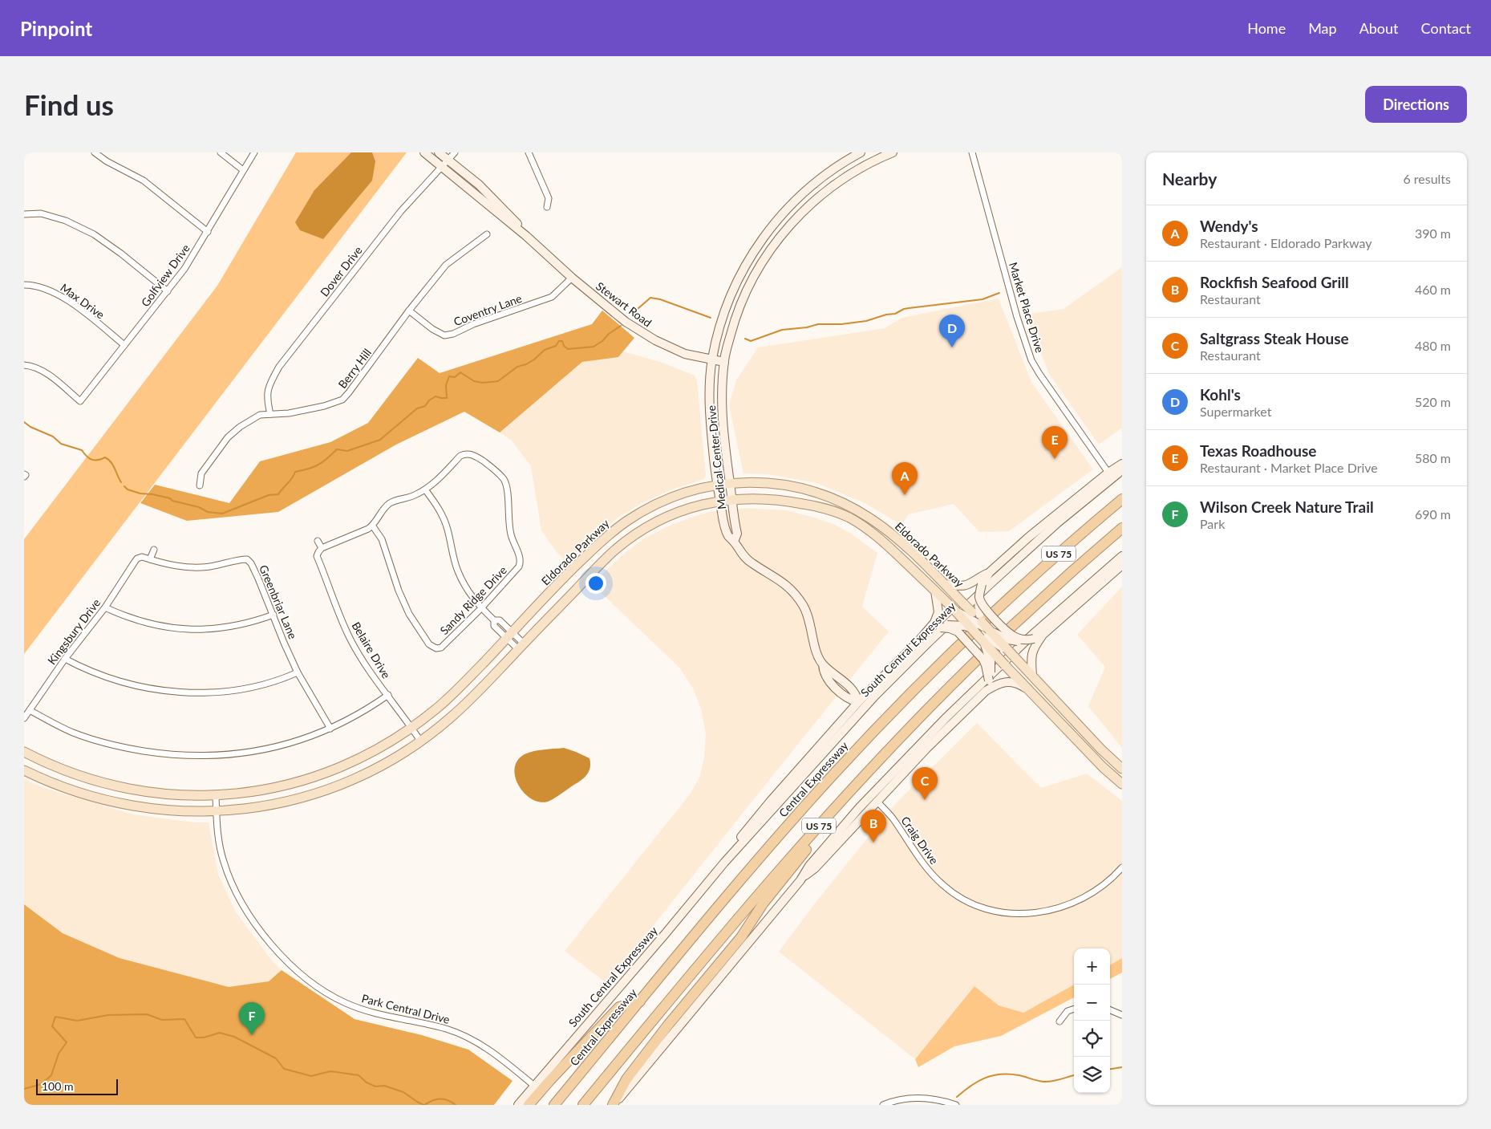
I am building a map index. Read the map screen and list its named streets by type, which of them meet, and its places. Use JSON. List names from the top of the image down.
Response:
{
  "streets": {
    "highway": ["US 75", "Central Expressway"],
    "main road": [
      "Stewart Road",
      "Medical Center Drive",
      "Eldorado Parkway",
      "South Central Expressway"
    ],
    "street": [
      "Dover Drive",
      "Golfview Drive",
      "Max Drive",
      "Market Place Drive",
      "Coventry Lane",
      "Berry Hill",
      "Sandy Ridge Drive",
      "Greenbriar Lane",
      "Kingsbury Drive",
      "Belaire Drive",
      "Craig Drive",
      "Park Central Drive"
    ]
  },
  "crossings": [
    ["Dover Drive", "Stewart Road"],
    ["Dover Drive", "Berry Hill"],
    ["Golfview Drive", "Max Drive"],
    ["Stewart Road", "Coventry Lane"],
    ["Stewart Road", "Medical Center Drive"],
    ["Coventry Lane", "Berry Hill"],
    ["Medical Center Drive", "Eldorado Parkway"],
    ["Medical Center Drive", "South Central Expressway"],
    ["Eldorado Parkway", "Belaire Drive"],
    ["Eldorado Parkway", "Park Central Drive"],
    ["Greenbriar Lane", "Kingsbury Drive"],
    ["South Central Expressway", "Park Central Drive"]
  ],
  "scale_bar": "100 m",
  "page": {
    "header": "Pinpoint",
    "nav": [
      "Home",
      "Map",
      "About",
      "Contact"
    ],
    "buttons": "Directions",
    "title": "Find us",
    "heading": ["Nearby", "6 results"],
    "list": [
      {
        "mark": "A",
        "name": "Wendy's",
        "note": "Restaurant · Eldorado Parkway",
        "value": "390 m"
      },
      {
        "mark": "B",
        "name": "Rockfish Seafood Grill",
        "note": "Restaurant",
        "value": "460 m"
      },
      {
        "mark": "C",
        "name": "Saltgrass Steak House",
        "note": "Restaurant",
        "value": "480 m"
      },
      {
        "mark": "D",
        "name": "Kohl's",
        "note": "Supermarket",
        "value": "520 m"
      },
      {
        "mark": "E",
        "name": "Texas Roadhouse",
        "note": "Restaurant · Market Place Drive",
        "value": "580 m"
      },
      {
        "mark": "F",
        "name": "Wilson Creek Nature Trail",
        "note": "Park",
        "value": "690 m"
      }
    ],
    "pins": [
      "D",
      "E",
      "A",
      "C",
      "B",
      "F"
    ],
    "map_buttons": ["+", "−"],
    "scale": "100 m"
  }
}
